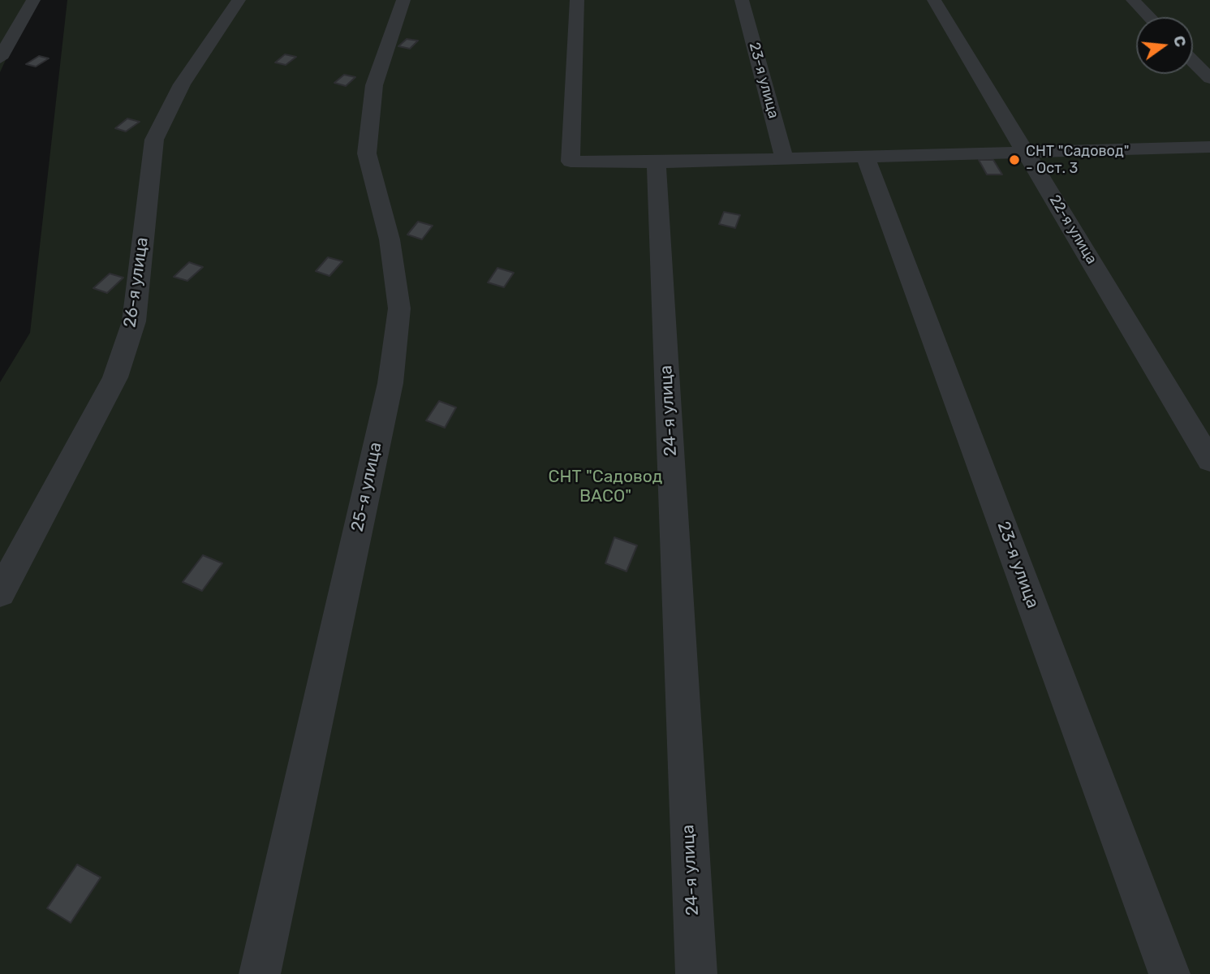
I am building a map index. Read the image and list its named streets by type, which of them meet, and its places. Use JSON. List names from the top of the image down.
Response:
{
  "streets": {
    "street": [
      "23-я улица",
      "22-я улица",
      "26-я улица",
      "24-я улица",
      "25-я улица"
    ]
  },
  "parks": ["СНТ \"Садовод ВАСО\""],
  "places": ["СНТ \"Садовод\" - Ост. 3"],
  "north": "right"
}
